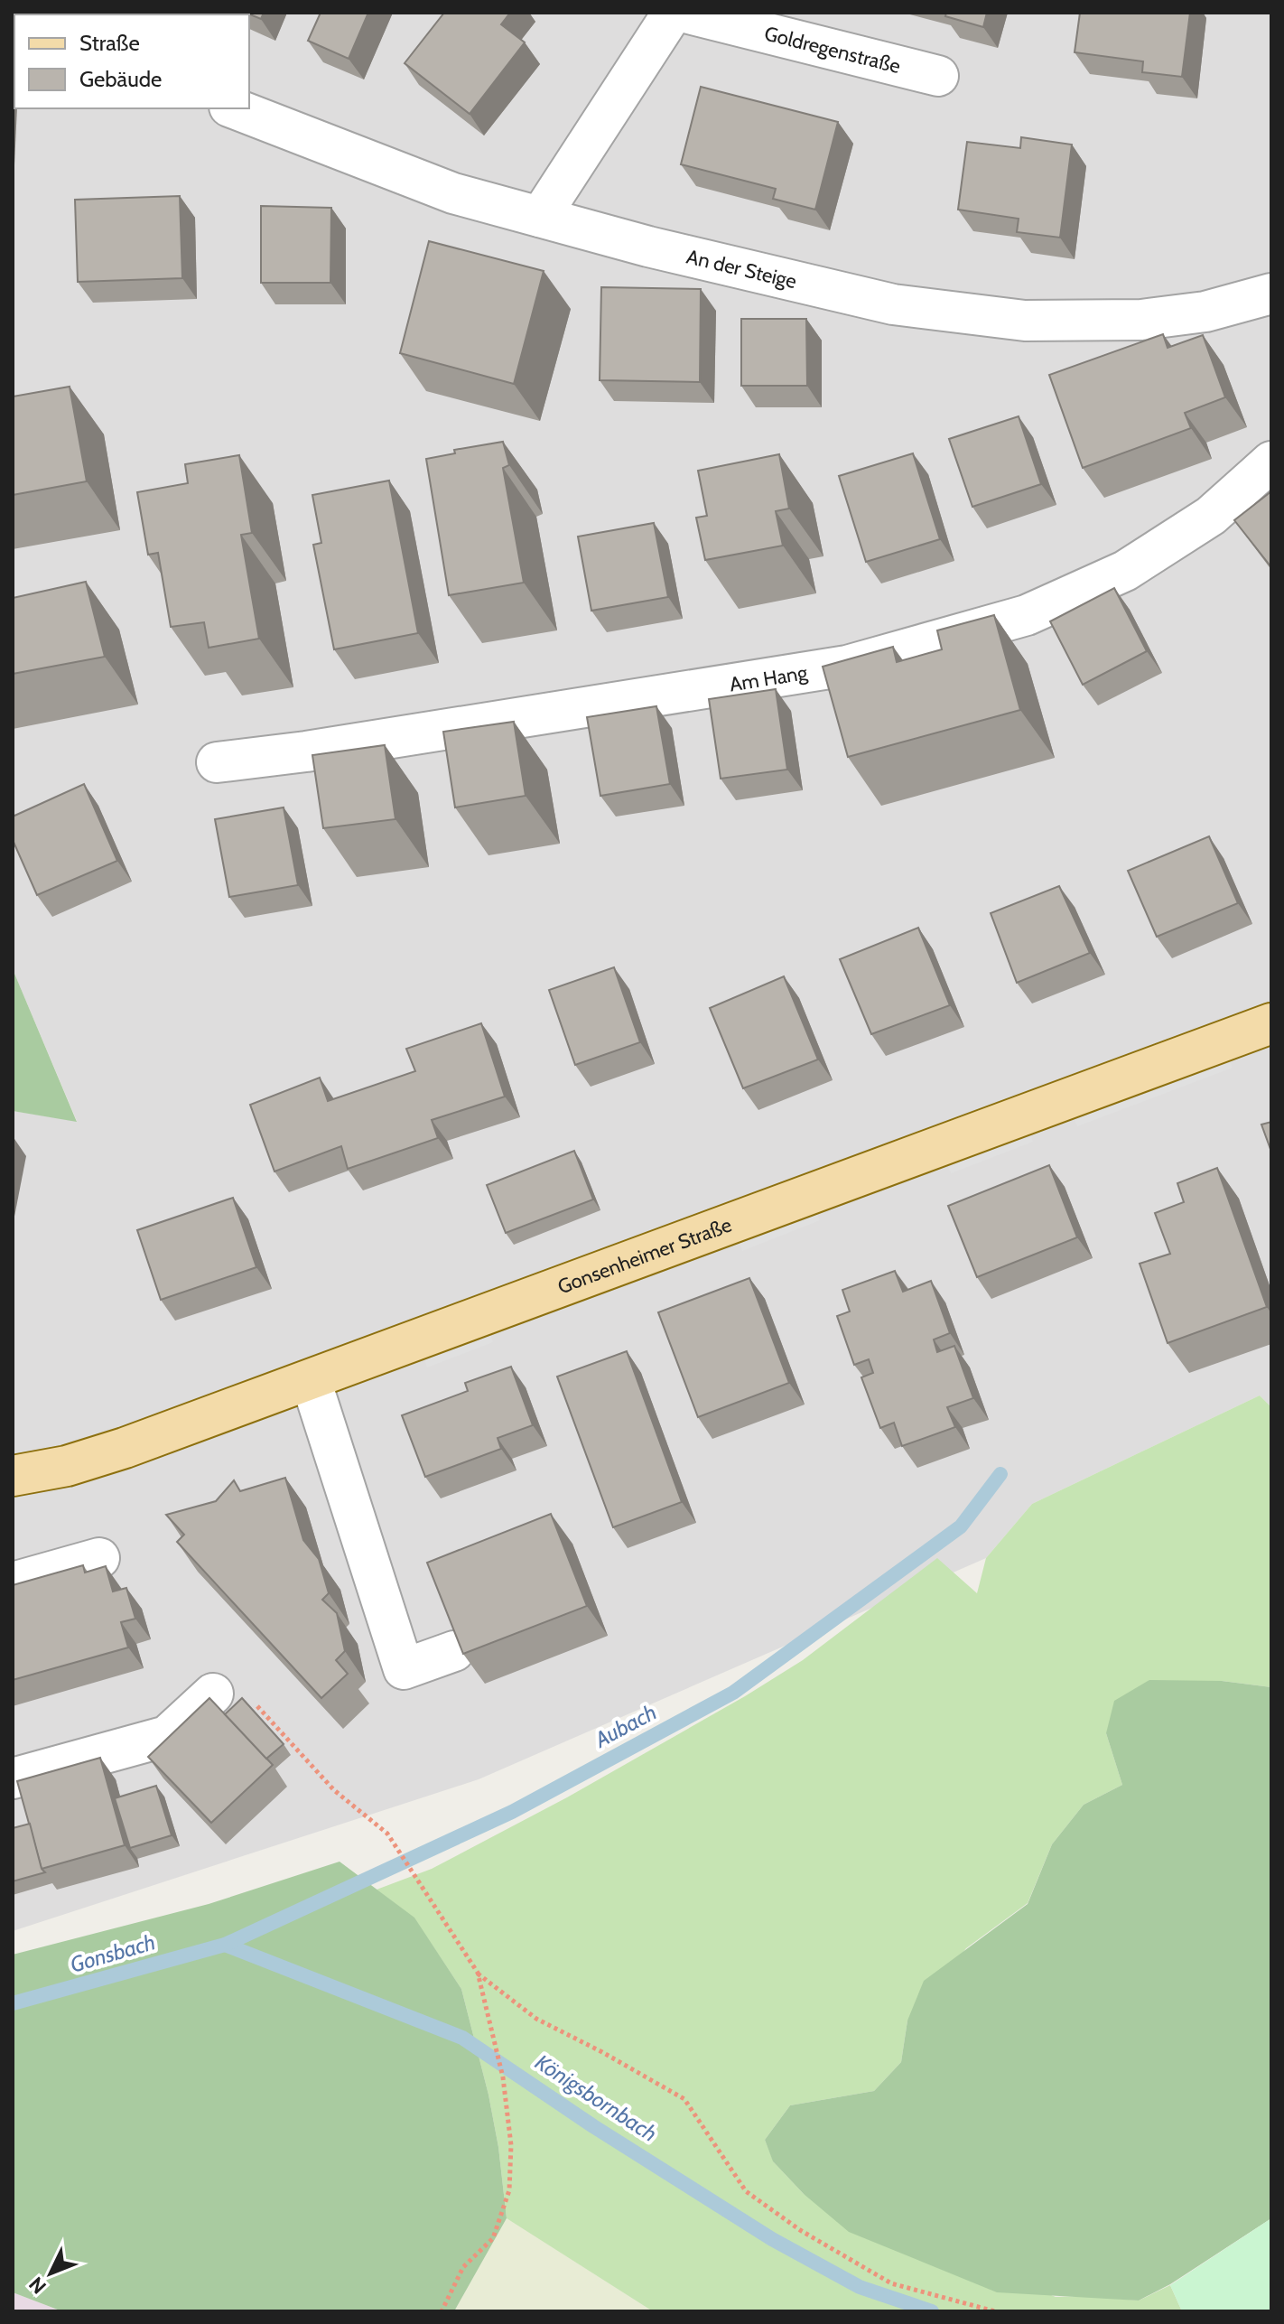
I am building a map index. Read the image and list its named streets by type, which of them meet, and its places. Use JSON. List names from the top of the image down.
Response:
{
  "streets": {
    "main road": ["Gonsenheimer Straße"],
    "street": ["Goldregenstraße", "An der Steige", "Am Hang"]
  },
  "water": ["Aubach", "Gonsbach", "Königsbornbach"],
  "legend": ["Straße", "Gebäude"],
  "north": "bottom left"
}
